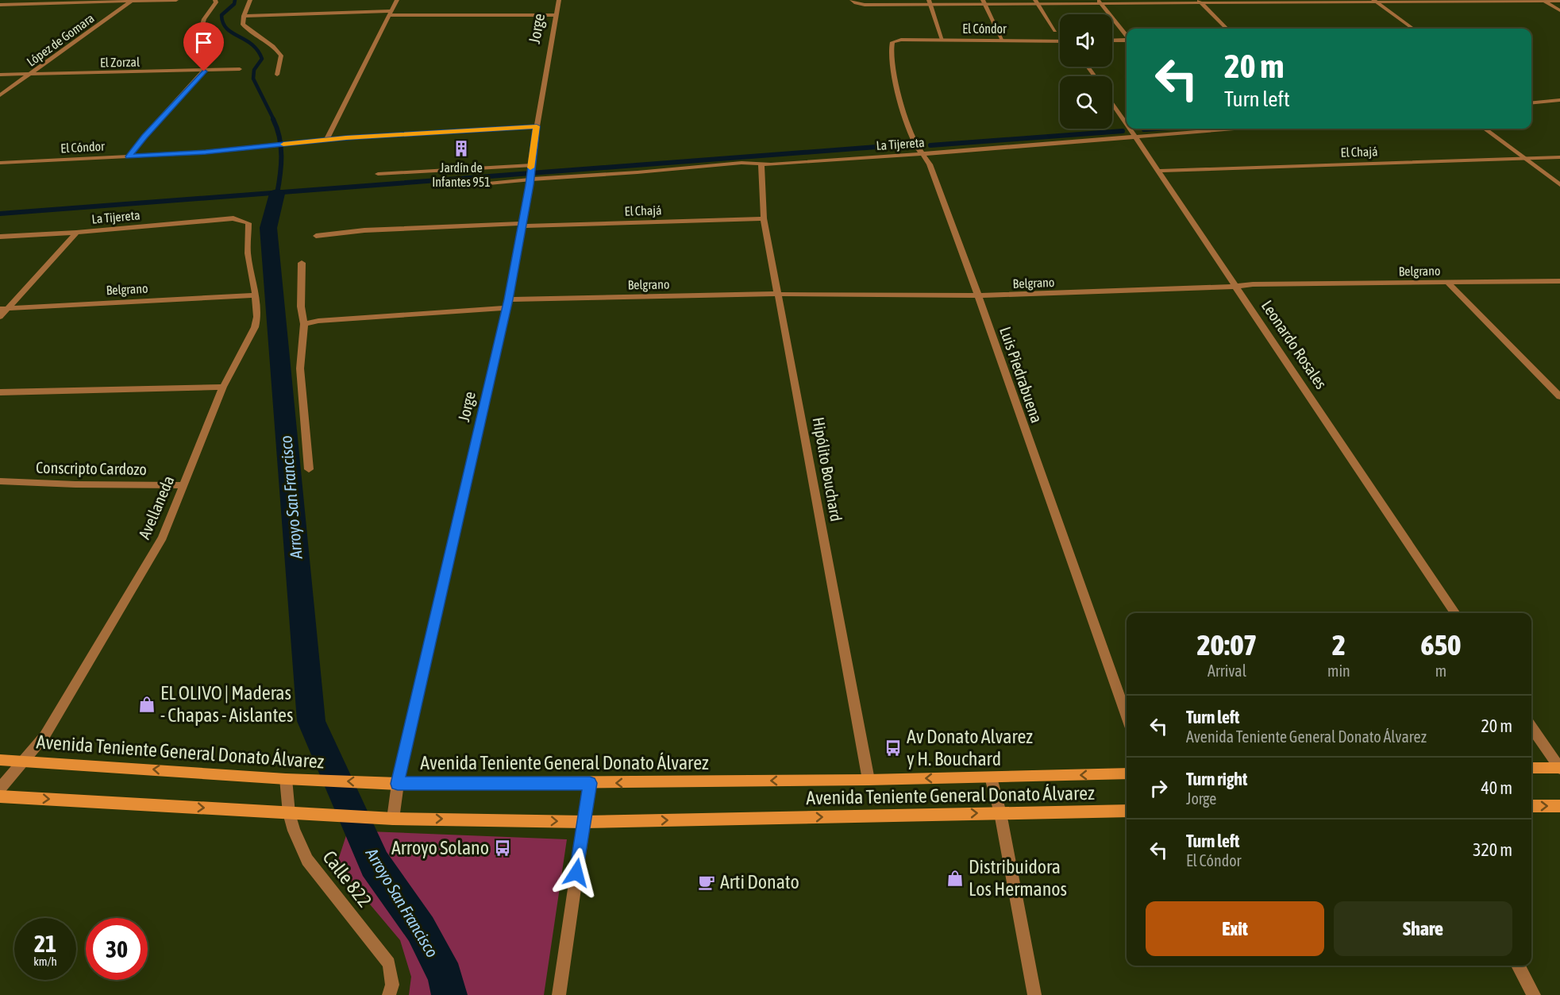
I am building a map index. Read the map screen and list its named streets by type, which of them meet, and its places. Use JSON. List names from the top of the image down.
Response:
{
  "streets": {
    "main road": ["Avenida Teniente General Donato Álvarez"],
    "street": [
      "Jorge",
      "El Cóndor",
      "López de Gomara",
      "El Zorzal",
      "La Tijereta",
      "El Chajá",
      "Belgrano",
      "Leonardo Rosales",
      "Luis Piedrabuena",
      "Conscripto Cardozo",
      "Hipólito Bouchard",
      "Avellaneda",
      "Calle 822"
    ]
  },
  "crossings": [
    ["Jorge", "El Cóndor"],
    ["Jorge", "La Tijereta"],
    ["Jorge", "El Chajá"],
    ["Jorge", "Belgrano"],
    ["Jorge", "Avenida Teniente General Donato Álvarez"],
    ["El Cóndor", "Luis Piedrabuena"],
    ["López de Gomara", "El Zorzal"],
    ["La Tijereta", "Leonardo Rosales"],
    ["La Tijereta", "Luis Piedrabuena"],
    ["La Tijereta", "Hipólito Bouchard"],
    ["La Tijereta", "Avellaneda"],
    ["El Chajá", "Leonardo Rosales"],
    ["El Chajá", "Hipólito Bouchard"],
    ["Belgrano", "Leonardo Rosales"],
    ["Belgrano", "Luis Piedrabuena"],
    ["Belgrano", "Hipólito Bouchard"],
    ["Belgrano", "Avellaneda"],
    ["Conscripto Cardozo", "Avellaneda"],
    ["Hipólito Bouchard", "Avenida Teniente General Donato Álvarez"],
    ["Avellaneda", "Avenida Teniente General Donato Álvarez"],
    ["Avenida Teniente General Donato Álvarez", "Calle 822"]
  ],
  "water": ["Arroyo San Francisco"],
  "places": {
    "building": ["Jardín de Infantes 951"],
    "shop": ["EL OLIVO | Maderas - Chapas - Aislantes", "Distribuidora Los Hermanos"],
    "bus stop": ["Av Donato Alvarez y H. Bouchard", "Arroyo Solano"],
    "cafe": ["Arti Donato"]
  },
  "page": {
    "turn": ["20 m", "Turn left"],
    "eta": [
      "20:07",
      "Arrival",
      "2",
      "min",
      "650",
      "m"
    ],
    "list": [
      {
        "name": "Turn left",
        "note": "Avenida Teniente General Donato Álvarez",
        "value": "20 m"
      },
      {
        "name": "Turn right",
        "note": "Jorge",
        "value": "40 m"
      },
      {
        "name": "Turn left",
        "note": "El Cóndor",
        "value": "320 m"
      }
    ],
    "buttons": ["Exit", "Share"],
    "speed": "21 km/h",
    "limit": "30"
  }
}
